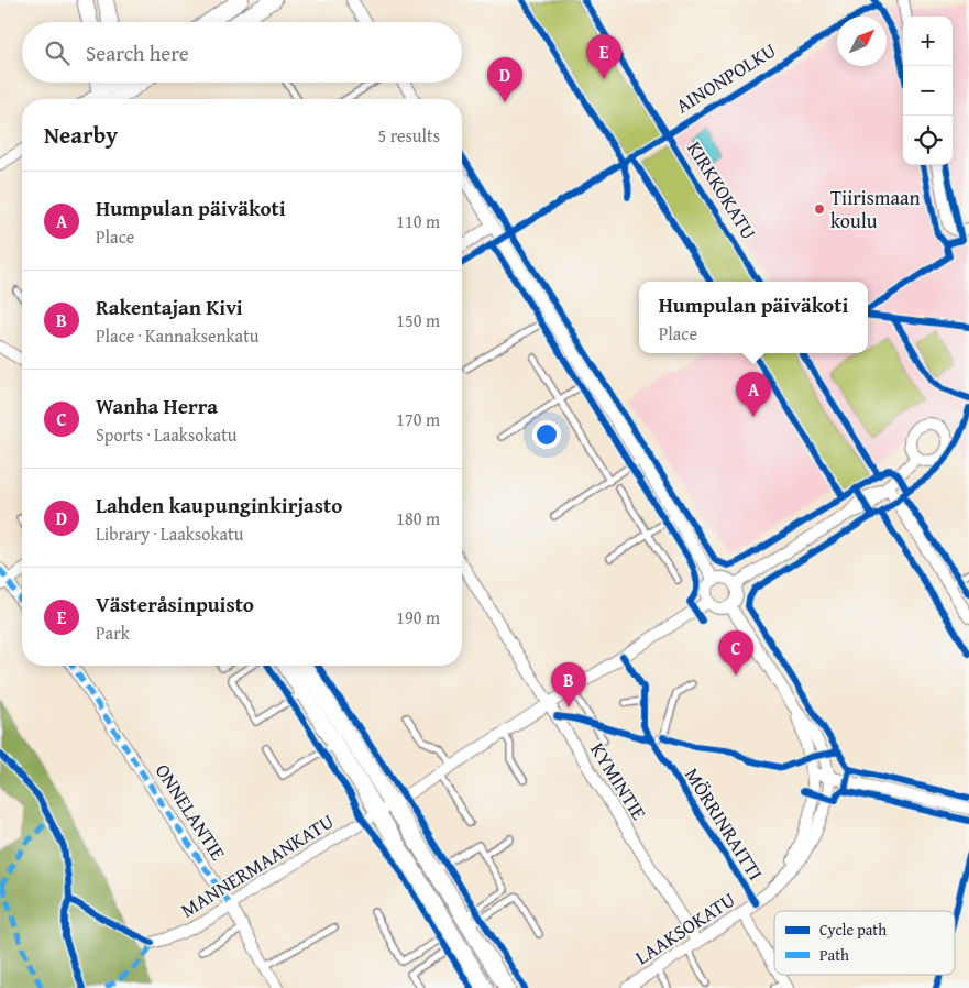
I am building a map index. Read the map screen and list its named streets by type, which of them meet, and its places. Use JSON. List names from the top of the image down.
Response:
{
  "streets": {
    "street": [
      "KYMINTIE",
      "ONNELANTIE",
      "MANNERMAANKATU",
      "LAAKSOKATU"
    ],
    "cycle path": ["AINONPOLKU", "KIRKKOKATU", "MÖRRINRAITTI"]
  },
  "crossings": [
    ["KYMINTIE", "MANNERMAANKATU"],
    ["KYMINTIE", "LAAKSOKATU"],
    ["ONNELANTIE", "MANNERMAANKATU"],
    ["MANNERMAANKATU", "LAAKSOKATU"]
  ],
  "places": ["Tiirismaan koulu"],
  "legend": ["Cycle path", "Path"],
  "north": "top right",
  "page": {
    "map_buttons": ["+", "−"],
    "search": "Search here",
    "pins": [
      "E",
      "D",
      "A",
      "C",
      "B"
    ],
    "heading": ["Nearby", "5 results"],
    "list": [
      {
        "mark": "A",
        "name": "Humpulan päiväkoti",
        "note": "Place",
        "value": "110 m"
      },
      {
        "mark": "B",
        "name": "Rakentajan Kivi",
        "note": "Place · Kannaksenkatu",
        "value": "150 m"
      },
      {
        "mark": "C",
        "name": "Wanha Herra",
        "note": "Sports · Laaksokatu",
        "value": "170 m"
      },
      {
        "mark": "D",
        "name": "Lahden kaupunginkirjasto",
        "note": "Library · Laaksokatu",
        "value": "180 m"
      },
      {
        "mark": "E",
        "name": "Västeråsinpuisto",
        "note": "Park",
        "value": "190 m"
      }
    ],
    "popup": ["Humpulan päiväkoti", "Place"]
  }
}
